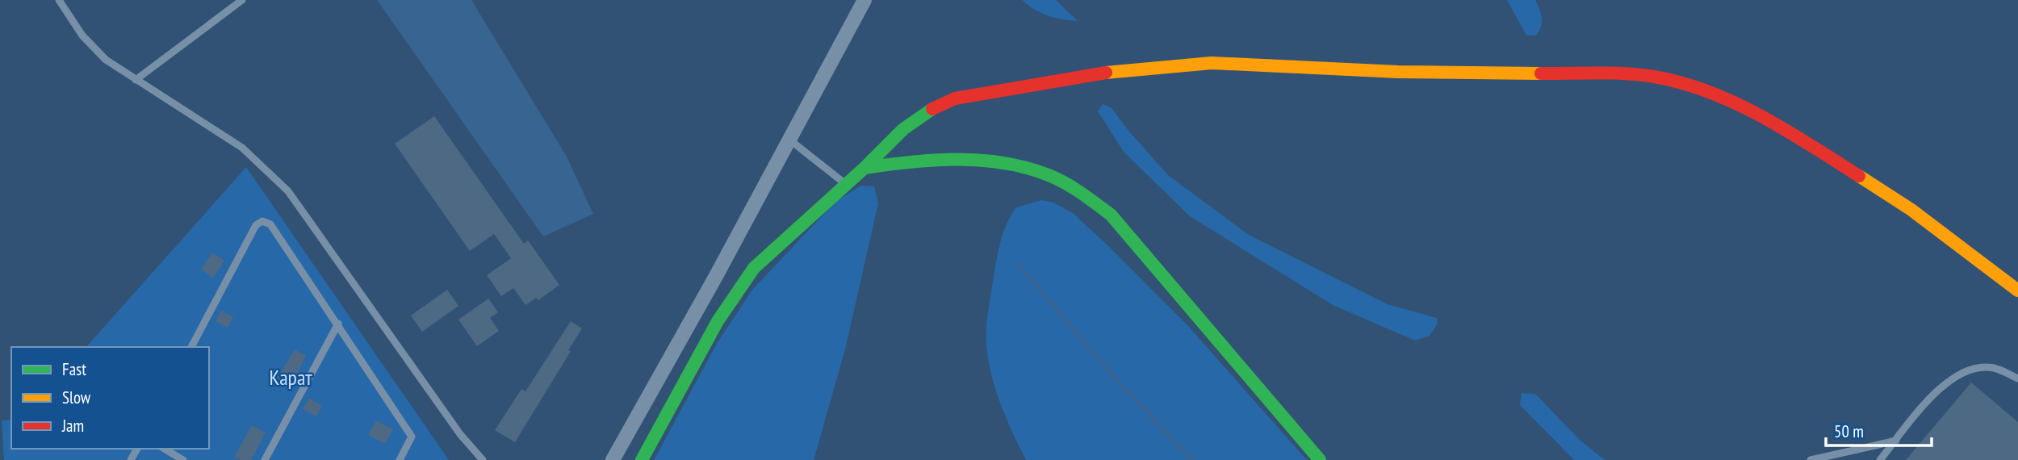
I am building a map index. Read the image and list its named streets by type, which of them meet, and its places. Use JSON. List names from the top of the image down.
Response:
{
  "parks": ["Карат"],
  "legend": ["Fast", "Slow", "Jam"],
  "scale_bar": "50 m"
}
